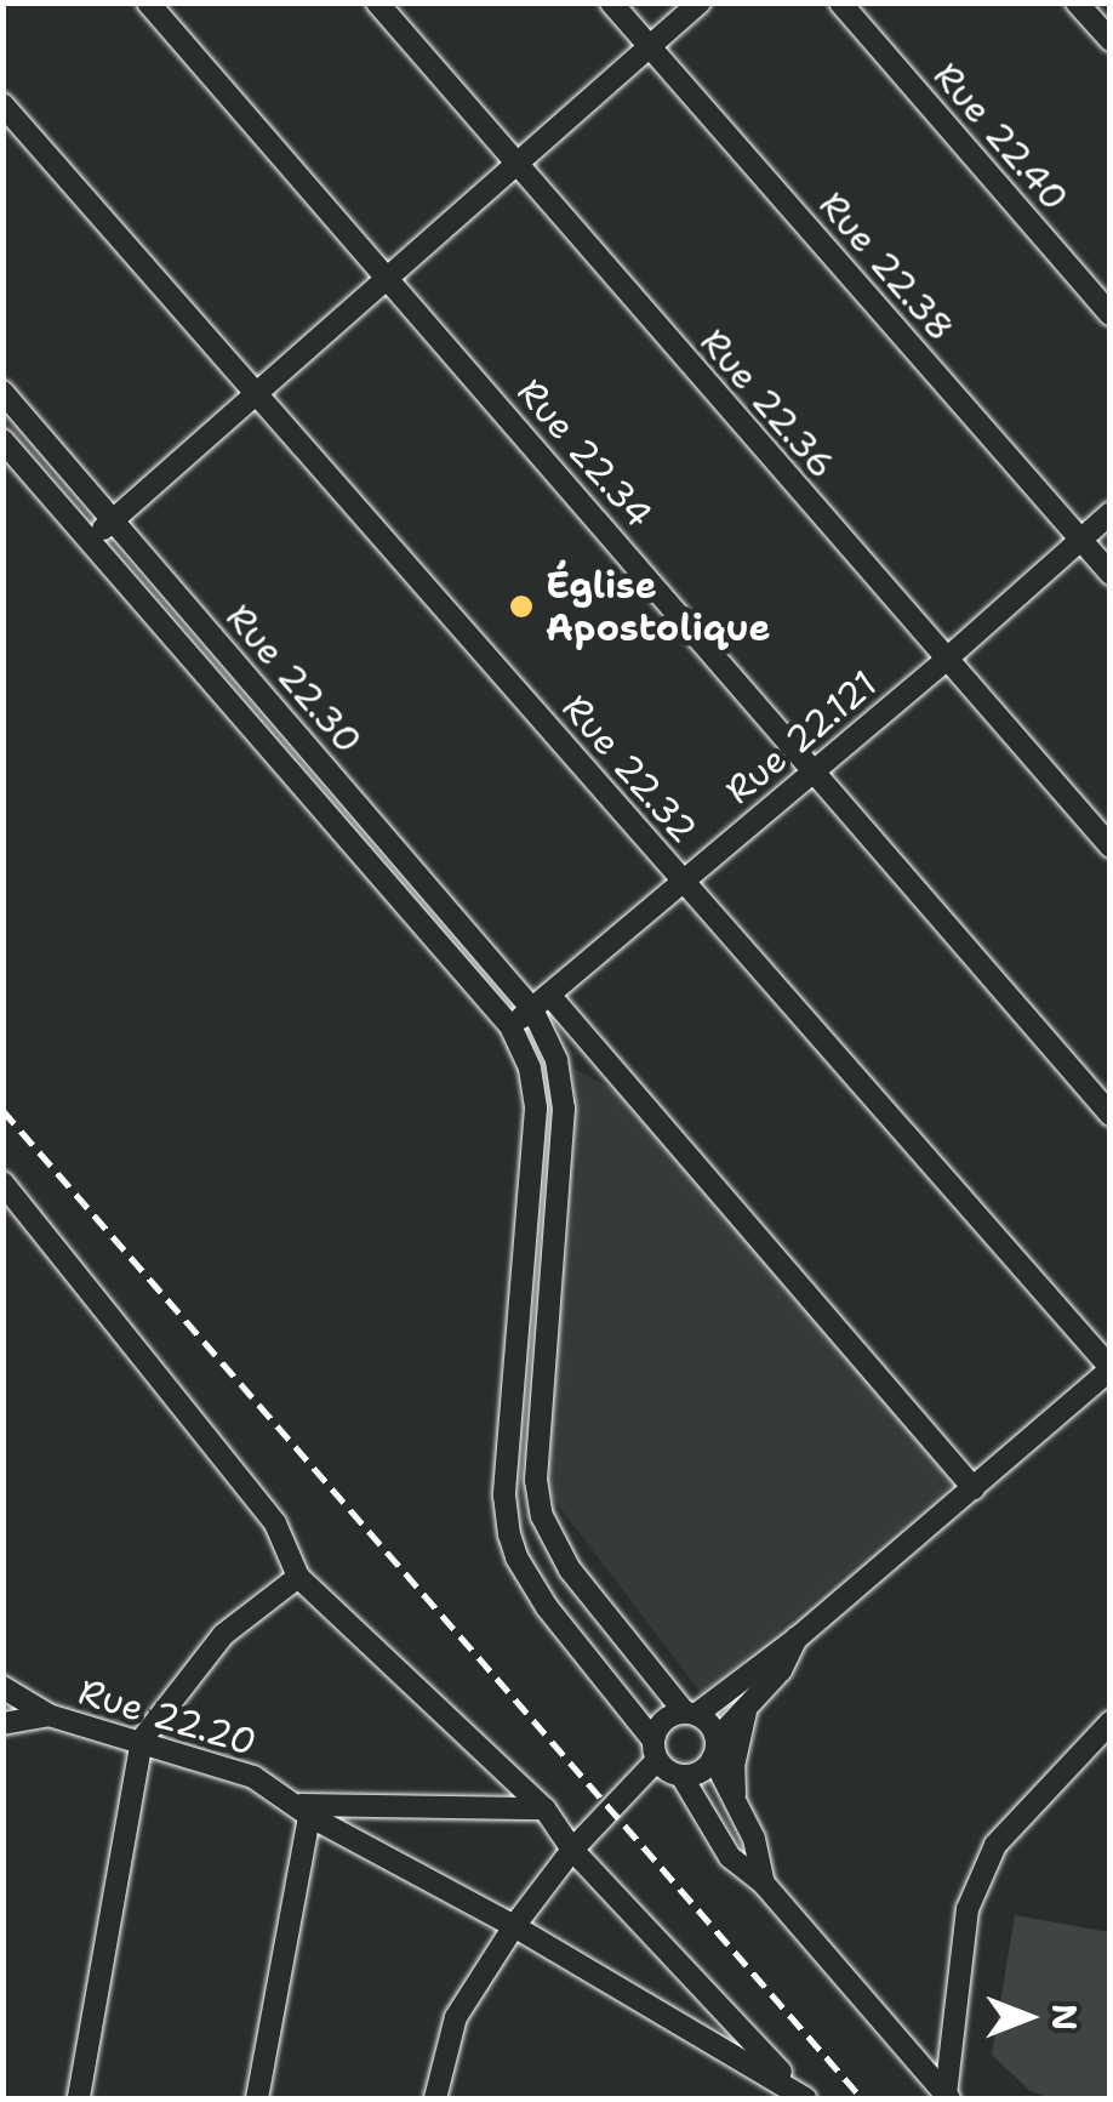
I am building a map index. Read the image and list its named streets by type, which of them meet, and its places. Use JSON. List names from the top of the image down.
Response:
{
  "streets": {
    "street": [
      "Rue 22.40",
      "Rue 22.38",
      "Rue 22.36",
      "Rue 22.34",
      "Rue 22.30",
      "Rue 22.121",
      "Rue 22.32",
      "Rue 22.20"
    ]
  },
  "crossings": [
    ["Rue 22.38", "Rue 22.121"],
    ["Rue 22.36", "Rue 22.121"],
    ["Rue 22.34", "Rue 22.121"],
    ["Rue 22.30", "Rue 22.121"],
    ["Rue 22.121", "Rue 22.32"]
  ],
  "places": ["Église Apostolique"],
  "north": "right"
}
